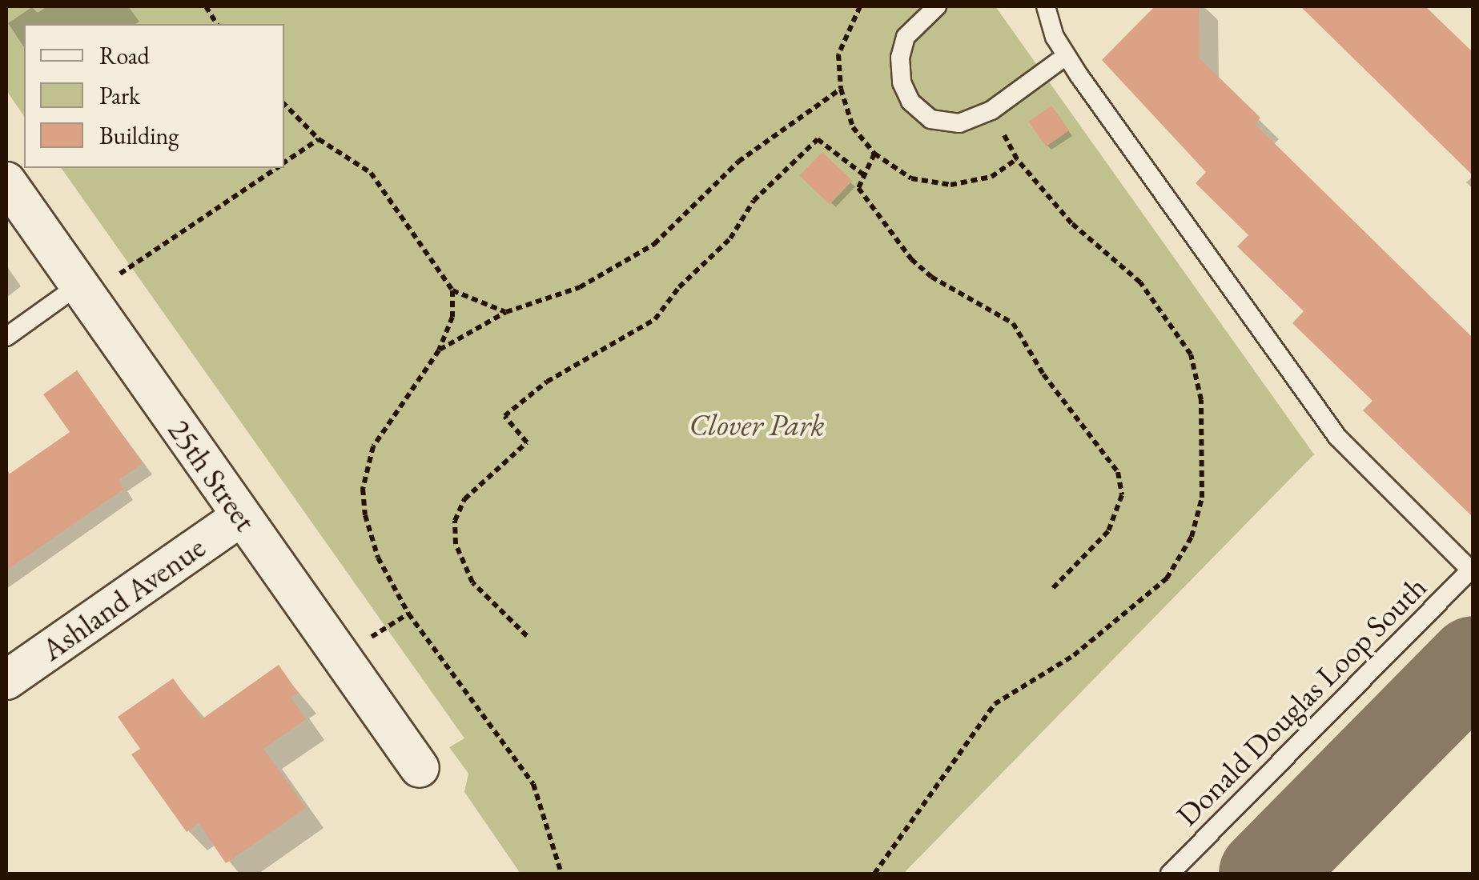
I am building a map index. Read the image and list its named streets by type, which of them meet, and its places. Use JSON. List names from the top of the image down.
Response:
{
  "streets": {
    "street": ["25th Street", "Ashland Avenue"],
    "lane": ["Donald Douglas Loop South"]
  },
  "crossings": [
    ["25th Street", "Ashland Avenue"]
  ],
  "parks": ["Clover Park"],
  "legend": ["Road", "Park", "Building"]
}
